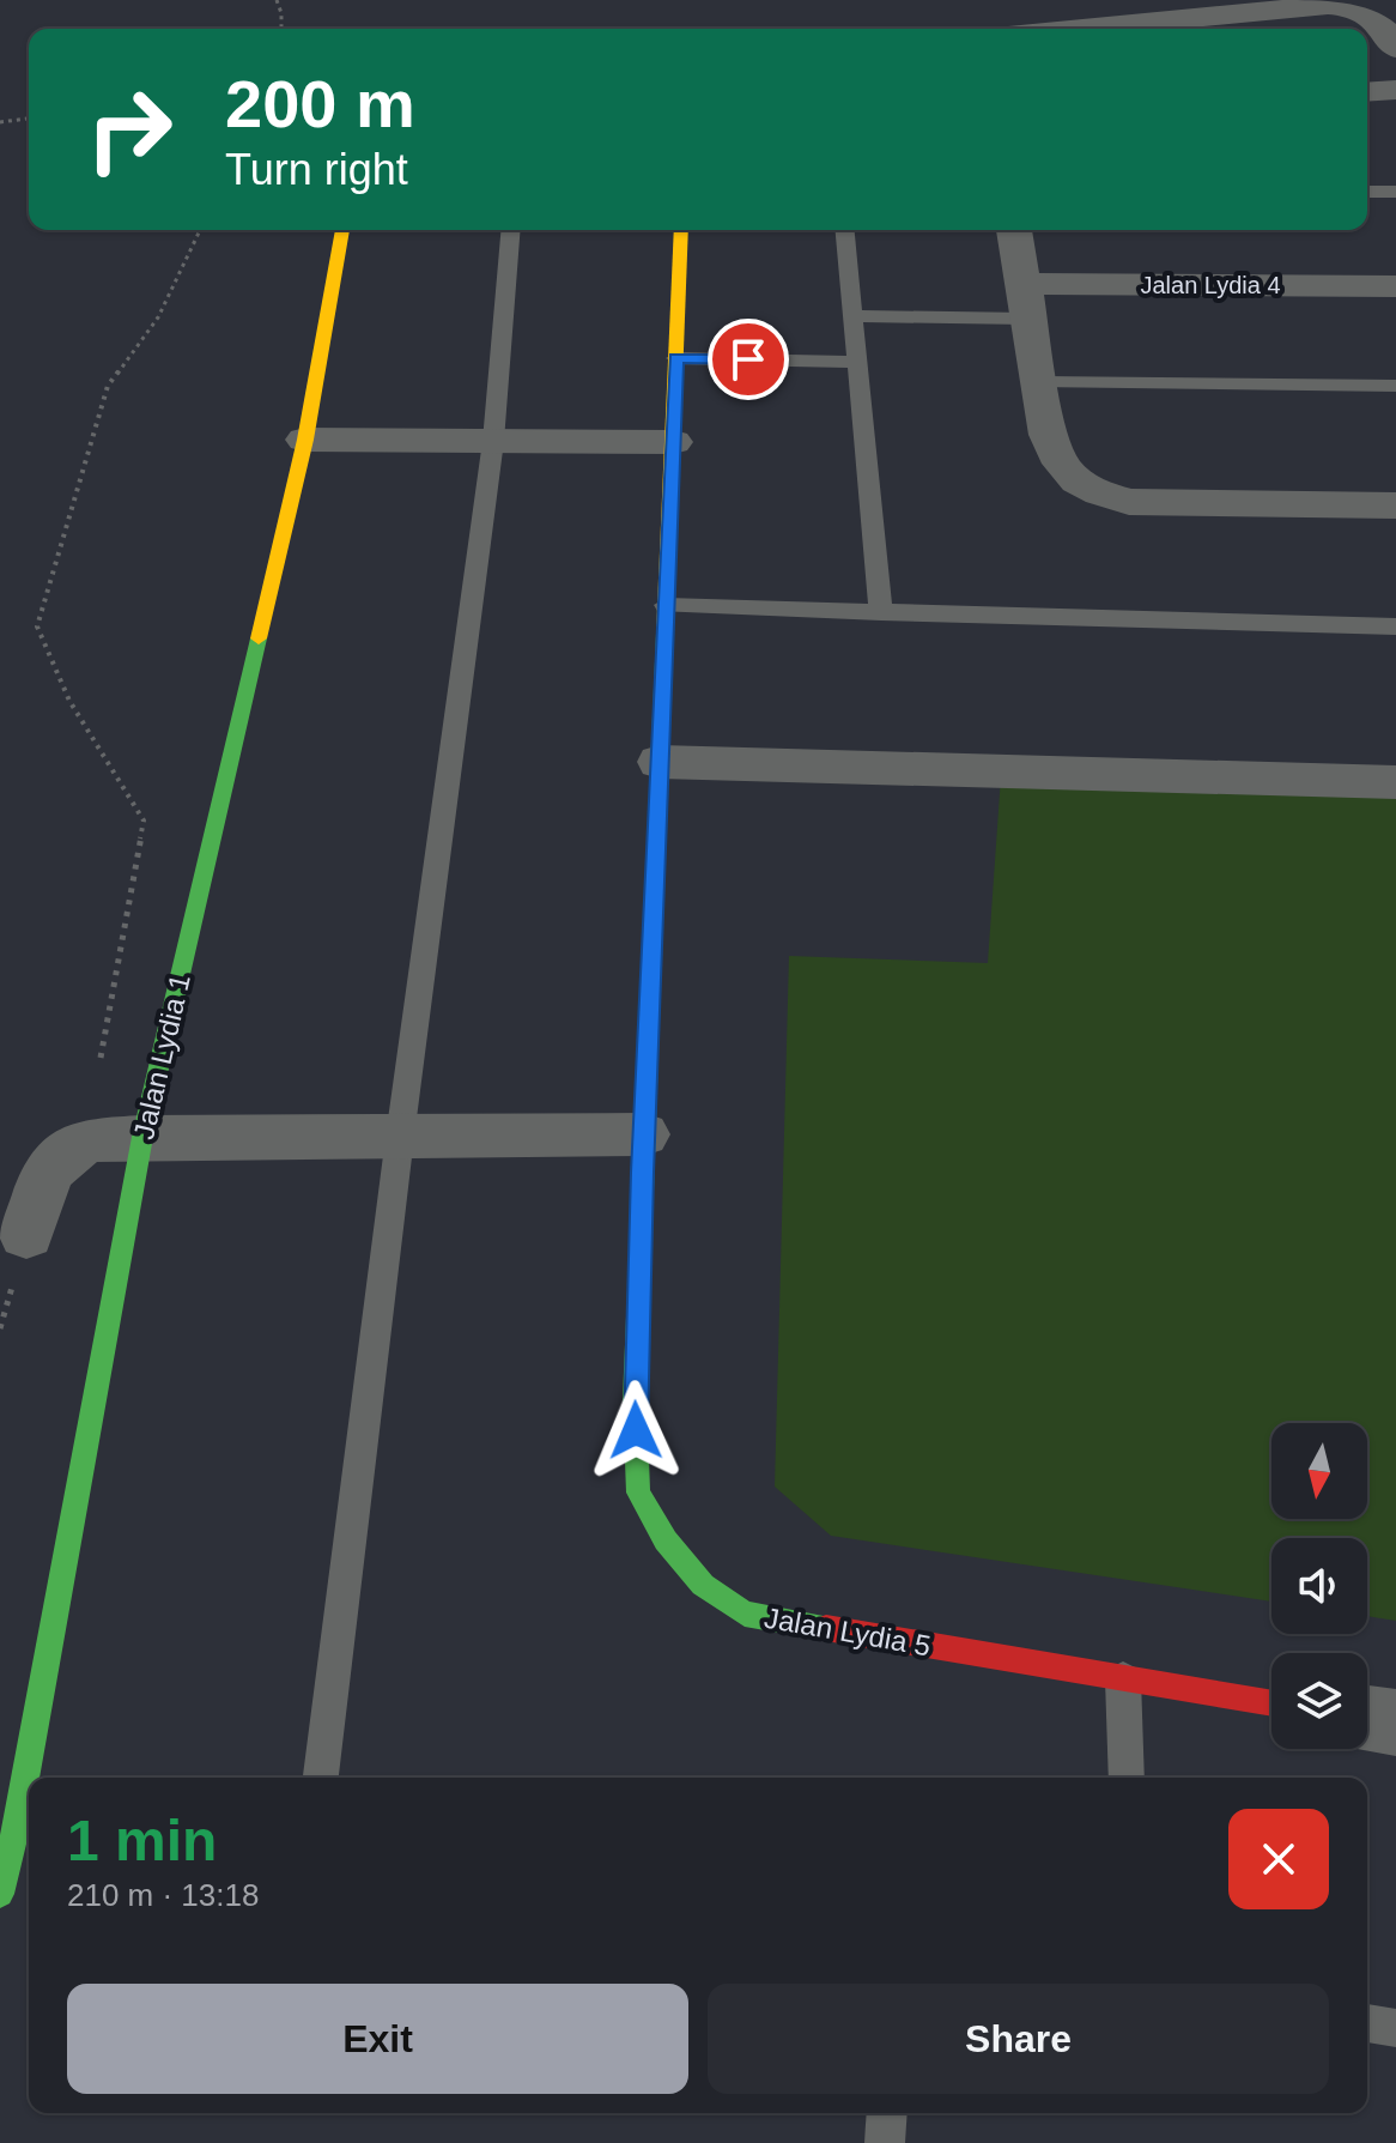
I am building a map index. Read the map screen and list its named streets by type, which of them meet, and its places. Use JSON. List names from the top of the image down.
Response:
{
  "streets": {
    "street": ["Jalan Lydia 4", "Jalan Lydia 1", "Jalan Lydia 5"]
  },
  "north": "bottom",
  "page": {
    "turn": ["200 m", "Turn right"],
    "heading": ["1 min", "210 m · 13:18"],
    "buttons": ["Exit", "Share"]
  }
}
